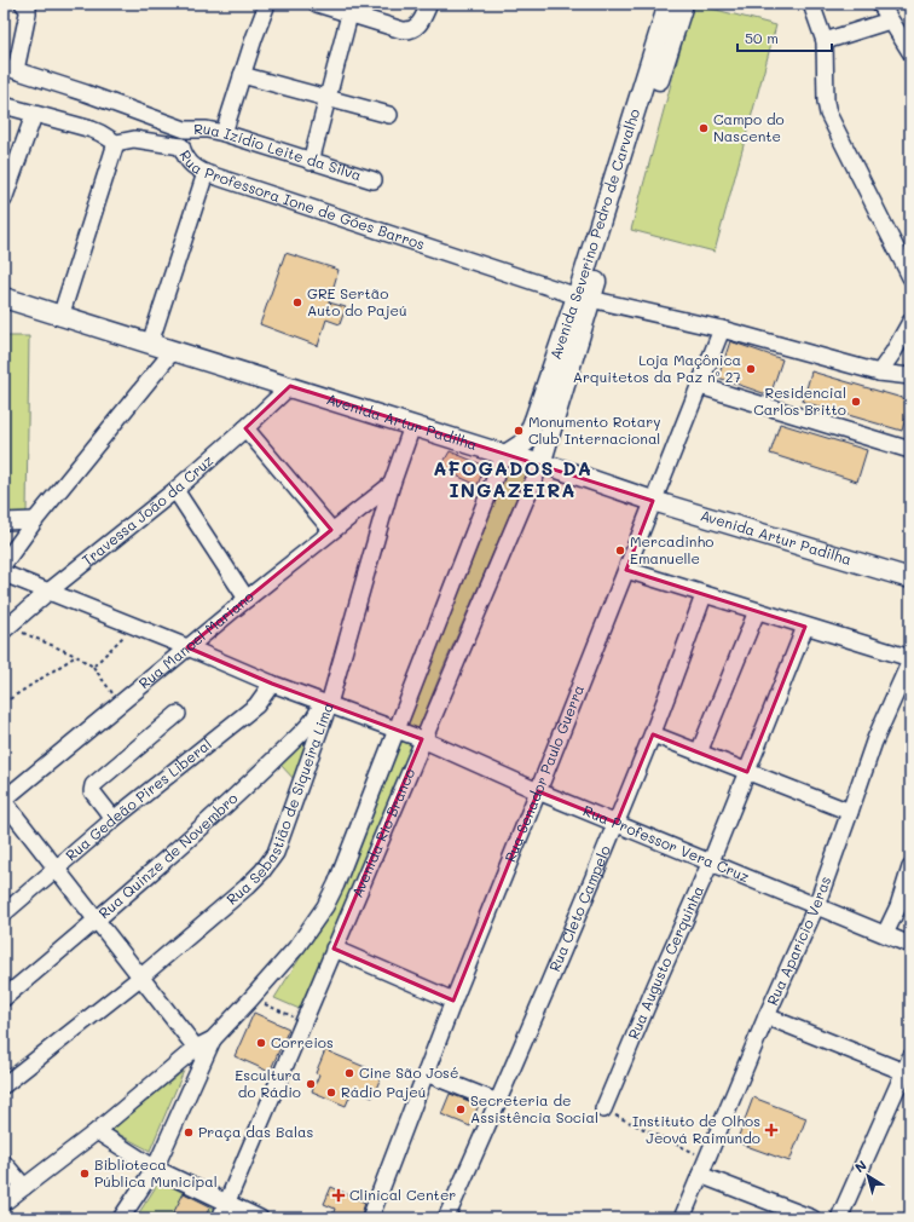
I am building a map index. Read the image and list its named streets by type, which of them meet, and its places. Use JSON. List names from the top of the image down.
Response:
{
  "streets": {
    "main road": ["Avenida Severino Pedro de Carvalho", "Avenida Artur Padilha"],
    "street": [
      "Rua Izídio Leite da Silva",
      "Rua Professora Ione de Góes Barros",
      "Travessa João da Cruz",
      "Rua Manoel Mariano",
      "Rua Senador Paulo Guerra",
      "Rua Gedeão Pires Liberal",
      "Rua Sebastião de Siqueira Lima",
      "Avenida Rio Branco",
      "Rua Professor Vera Cruz",
      "Rua Quinze de Novembro",
      "Rua Cleto Campelo",
      "Rua Aparício Veras",
      "Rua Augusto Cerquinha"
    ]
  },
  "crossings": [
    ["Rua Professora Ione de Góes Barros", "Avenida Severino Pedro de Carvalho"],
    ["Rua Professora Ione de Góes Barros", "Rua Senador Paulo Guerra"],
    ["Avenida Severino Pedro de Carvalho", "Avenida Artur Padilha"],
    ["Avenida Severino Pedro de Carvalho", "Avenida Rio Branco"],
    ["Avenida Artur Padilha", "Travessa João da Cruz"],
    ["Avenida Artur Padilha", "Rua Senador Paulo Guerra"],
    ["Avenida Artur Padilha", "Rua Sebastião de Siqueira Lima"],
    ["Avenida Artur Padilha", "Avenida Rio Branco"],
    ["Travessa João da Cruz", "Rua Professor Vera Cruz"],
    ["Rua Manoel Mariano", "Rua Sebastião de Siqueira Lima"],
    ["Rua Manoel Mariano", "Rua Professor Vera Cruz"],
    ["Rua Senador Paulo Guerra", "Rua Professor Vera Cruz"],
    ["Rua Gedeão Pires Liberal", "Rua Professor Vera Cruz"],
    ["Rua Sebastião de Siqueira Lima", "Rua Professor Vera Cruz"],
    ["Rua Sebastião de Siqueira Lima", "Rua Quinze de Novembro"],
    ["Avenida Rio Branco", "Rua Professor Vera Cruz"],
    ["Rua Professor Vera Cruz", "Rua Quinze de Novembro"],
    ["Rua Professor Vera Cruz", "Rua Cleto Campelo"],
    ["Rua Professor Vera Cruz", "Rua Aparício Veras"],
    ["Rua Professor Vera Cruz", "Rua Augusto Cerquinha"]
  ],
  "districts": ["AFOGADOS DA INGAZEIRA"],
  "places": {
    "other": [
      "Campo do Nascente",
      "GRE Sertão Auto do Pajeú",
      "Loja Maçônica Arquitetos da Paz nº 27",
      "Residencial Carlos Britto",
      "Monumento Rotary Club Internacional",
      "Mercadinho Emanuelle",
      "Correios",
      "Cine São José",
      "Escultura do Rádio",
      "Rádio Pajeú",
      "Secreteria de Assistência Social",
      "Praça das Balas",
      "Biblioteca Pública Municipal"
    ],
    "health": ["Instituto de Olhos Jeová Raimundo", "Clinical Center"]
  },
  "scale_bar": "50 m",
  "north": "top left"
}
